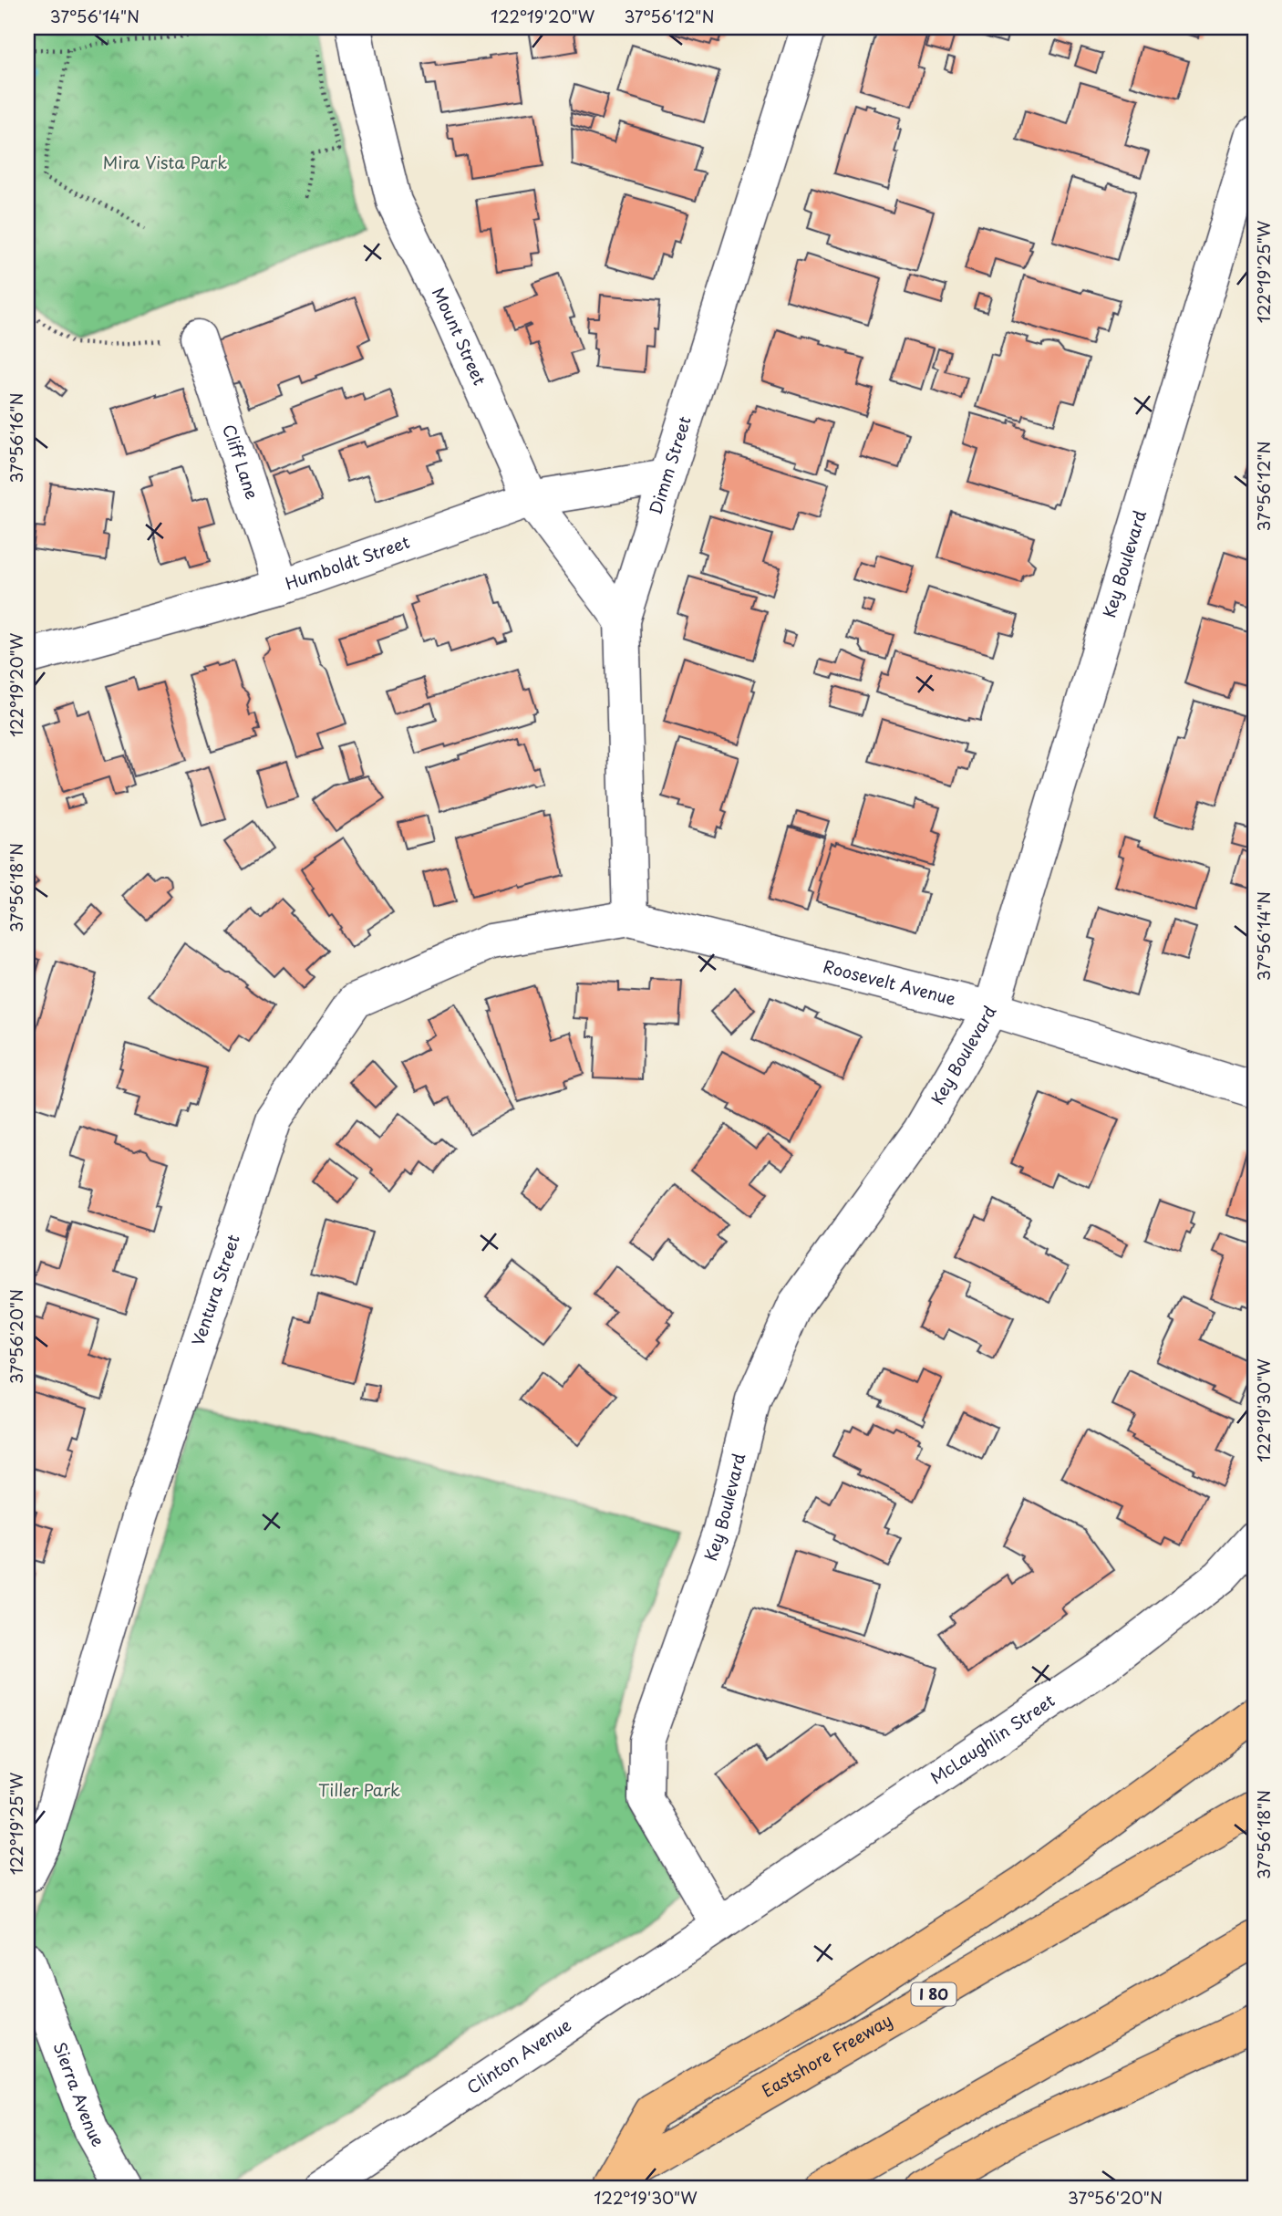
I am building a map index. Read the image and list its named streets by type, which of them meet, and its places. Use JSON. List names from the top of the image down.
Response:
{
  "streets": {
    "highway": ["I 80", "Eastshore Freeway"],
    "street": [
      "Mount Street",
      "Cliff Lane",
      "Dimm Street",
      "Humboldt Street",
      "Key Boulevard",
      "Roosevelt Avenue",
      "Ventura Street",
      "McLaughlin Street",
      "Clinton Avenue",
      "Sierra Avenue"
    ]
  },
  "crossings": [
    ["Mount Street", "Dimm Street"],
    ["Mount Street", "Humboldt Street"],
    ["Cliff Lane", "Humboldt Street"],
    ["Dimm Street", "Humboldt Street"],
    ["Dimm Street", "Roosevelt Avenue"],
    ["Dimm Street", "Ventura Street"],
    ["Key Boulevard", "Roosevelt Avenue"],
    ["Key Boulevard", "McLaughlin Street"],
    ["Key Boulevard", "Clinton Avenue"],
    ["Roosevelt Avenue", "Ventura Street"],
    ["McLaughlin Street", "Clinton Avenue"]
  ],
  "parks": ["Mira Vista Park", "Tiller Park"],
  "coordinates": [
    "37°56'14\"N",
    "122°19'20\"W",
    "37°56'12\"N",
    "122°19'25\"W",
    "37°56'16\"N",
    "37°56'18\"N",
    "37°56'20\"N",
    "122°19'30\"W"
  ]
}
